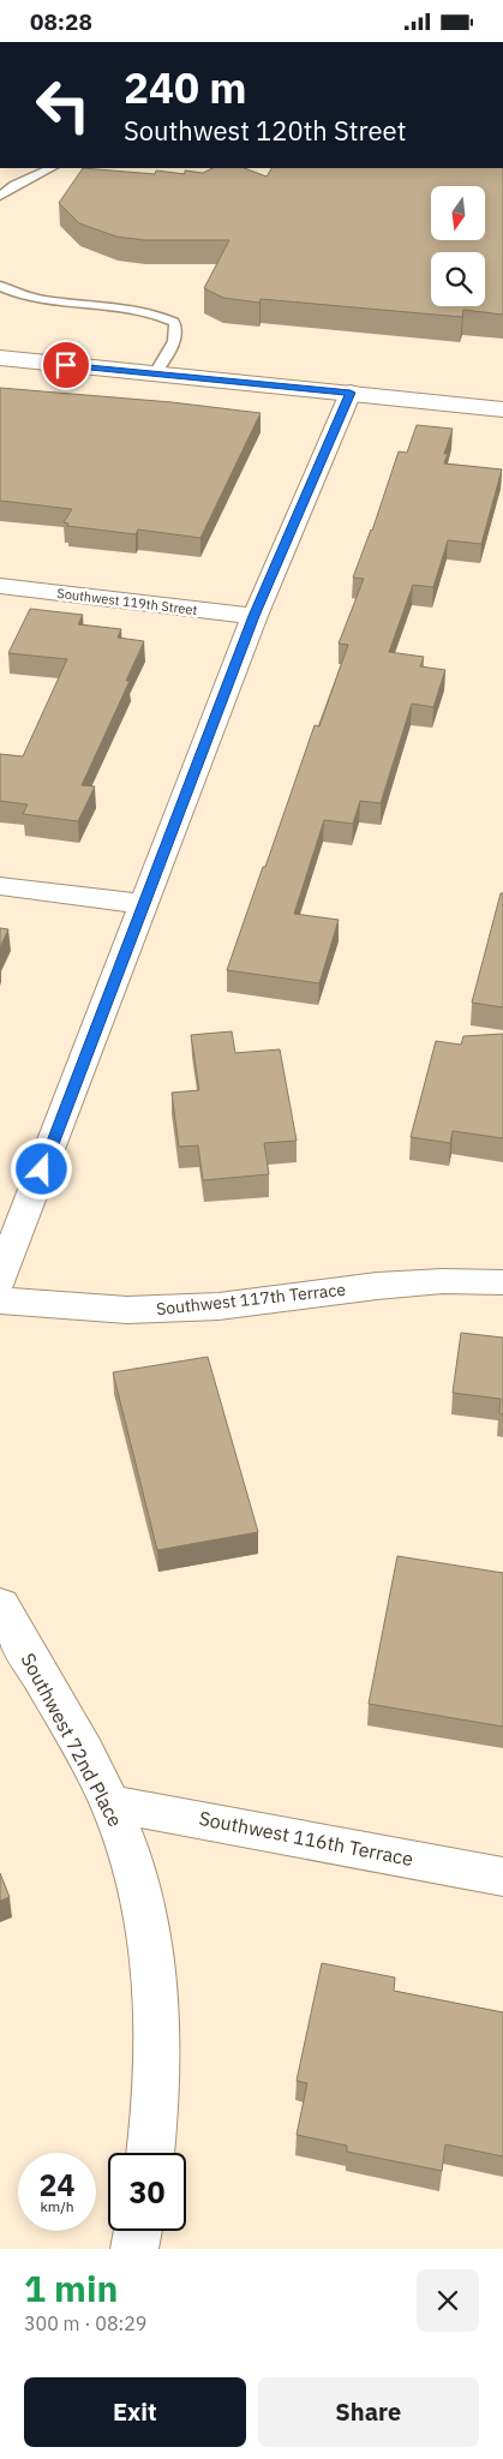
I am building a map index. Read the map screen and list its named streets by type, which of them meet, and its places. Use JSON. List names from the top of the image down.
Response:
{
  "streets": {
    "street": [
      "Southwest 119th Street",
      "Southwest 117th Terrace",
      "Southwest 72nd Place",
      "Southwest 116th Terrace"
    ]
  },
  "crossings": [
    ["Southwest 72nd Place", "Southwest 116th Terrace"]
  ],
  "north": "bottom",
  "page": {
    "status": "08:28",
    "turn": ["240 m", "Southwest 120th Street"],
    "speed": "24 km/h",
    "limit": "30",
    "heading": ["1 min", "300 m · 08:29"],
    "buttons": ["Exit", "Share"]
  }
}
